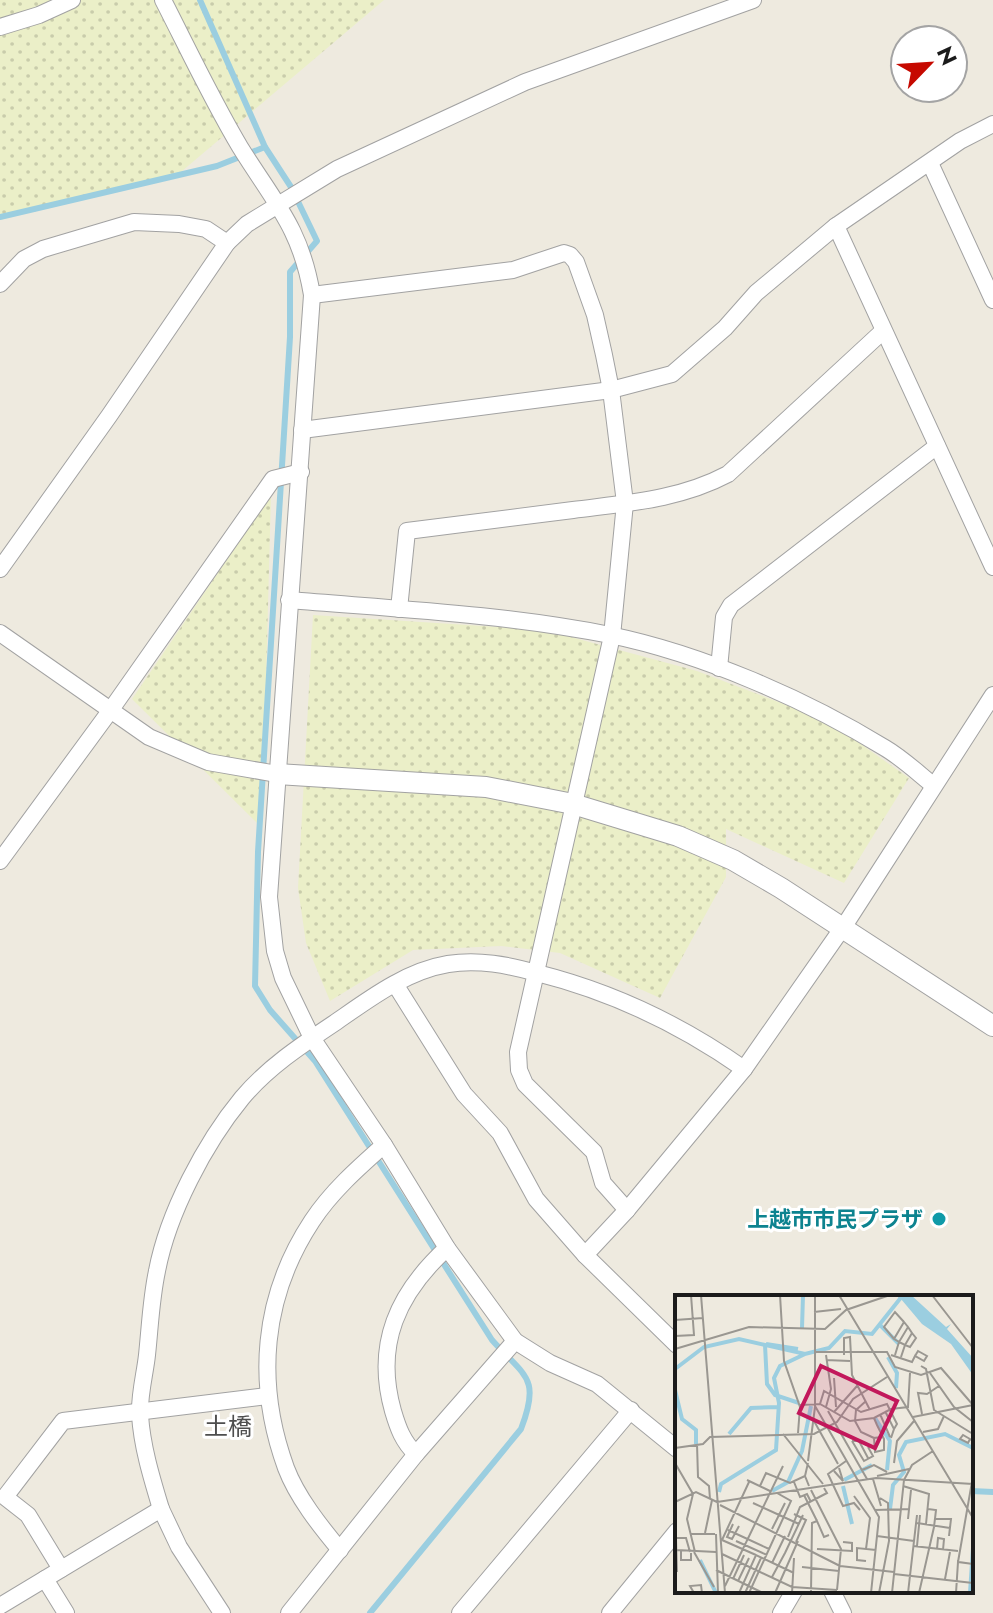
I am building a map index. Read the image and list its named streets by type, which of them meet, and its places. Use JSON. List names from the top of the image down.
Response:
{
  "districts": ["土橋"],
  "places": ["上越市市民プラザ"],
  "north": "top right"
}
